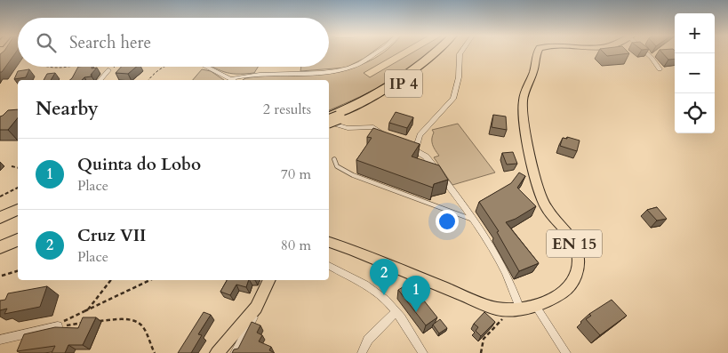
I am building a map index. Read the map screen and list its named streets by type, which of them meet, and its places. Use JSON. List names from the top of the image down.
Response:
{
  "streets": {
    "highway": ["IP 4"],
    "main road": ["EN 15"]
  },
  "page": {
    "map_buttons": ["+", "−"],
    "search": "Search here",
    "heading": ["Nearby", "2 results"],
    "list": [
      {
        "mark": "1",
        "name": "Quinta do Lobo",
        "note": "Place",
        "value": "70 m"
      },
      {
        "mark": "2",
        "name": "Cruz VII",
        "note": "Place",
        "value": "80 m"
      }
    ],
    "pins": ["2", "1"]
  }
}
